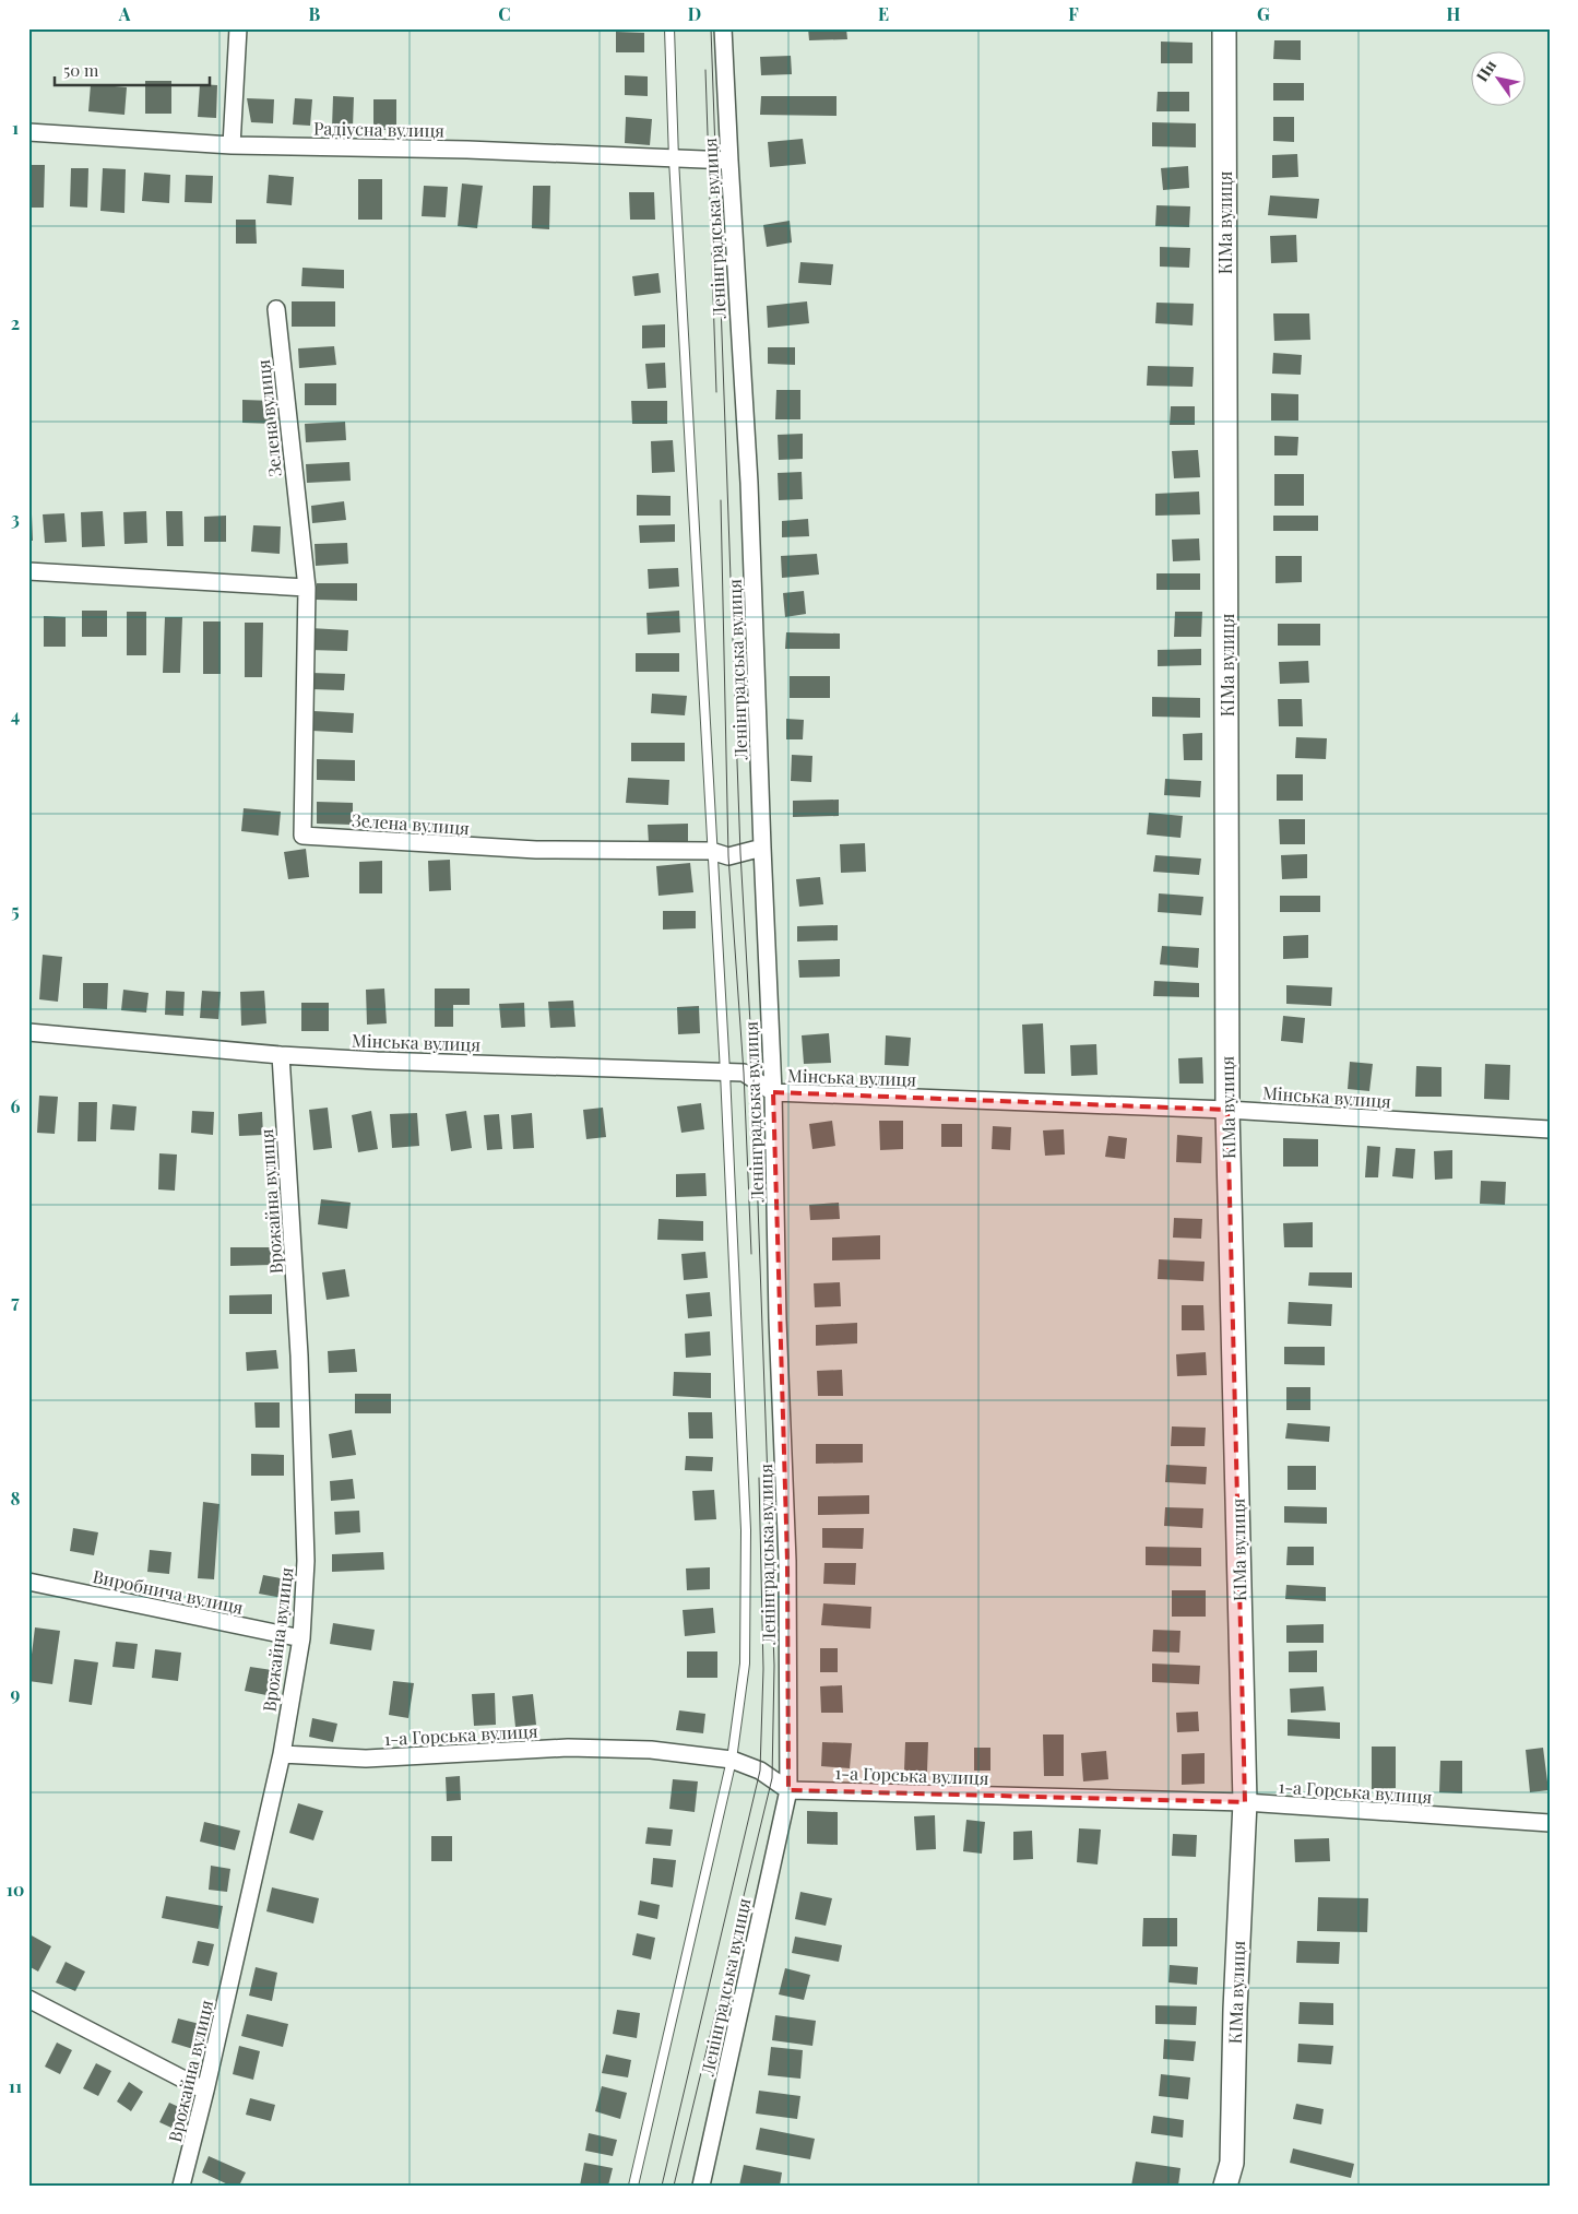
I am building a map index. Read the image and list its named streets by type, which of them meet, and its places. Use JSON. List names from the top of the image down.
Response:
{
  "streets": {
    "street": [
      "Радіусна вулиця",
      "КІМа вулиця",
      "Ленінградська вулиця",
      "Зелена вулиця",
      "Мінська вулиця",
      "Врожайна вулиця",
      "Виробнича вулиця",
      "1-а Горська вулиця"
    ]
  },
  "crossings": [
    ["Радіусна вулиця", "Ленінградська вулиця"],
    ["КІМа вулиця", "Мінська вулиця"],
    ["КІМа вулиця", "1-а Горська вулиця"],
    ["Ленінградська вулиця", "Зелена вулиця"],
    ["Ленінградська вулиця", "Мінська вулиця"],
    ["Ленінградська вулиця", "1-а Горська вулиця"],
    ["Мінська вулиця", "Врожайна вулиця"],
    ["Врожайна вулиця", "Виробнича вулиця"],
    ["Врожайна вулиця", "1-а Горська вулиця"]
  ],
  "scale_bar": "50 m",
  "north": "top left",
  "grid": {
    "columns": [
      "A",
      "B",
      "C",
      "D",
      "E",
      "F",
      "G",
      "H"
    ],
    "rows": [
      "1",
      "2",
      "3",
      "4",
      "5",
      "6",
      "7",
      "8",
      "9",
      "10",
      "11"
    ]
  }
}
